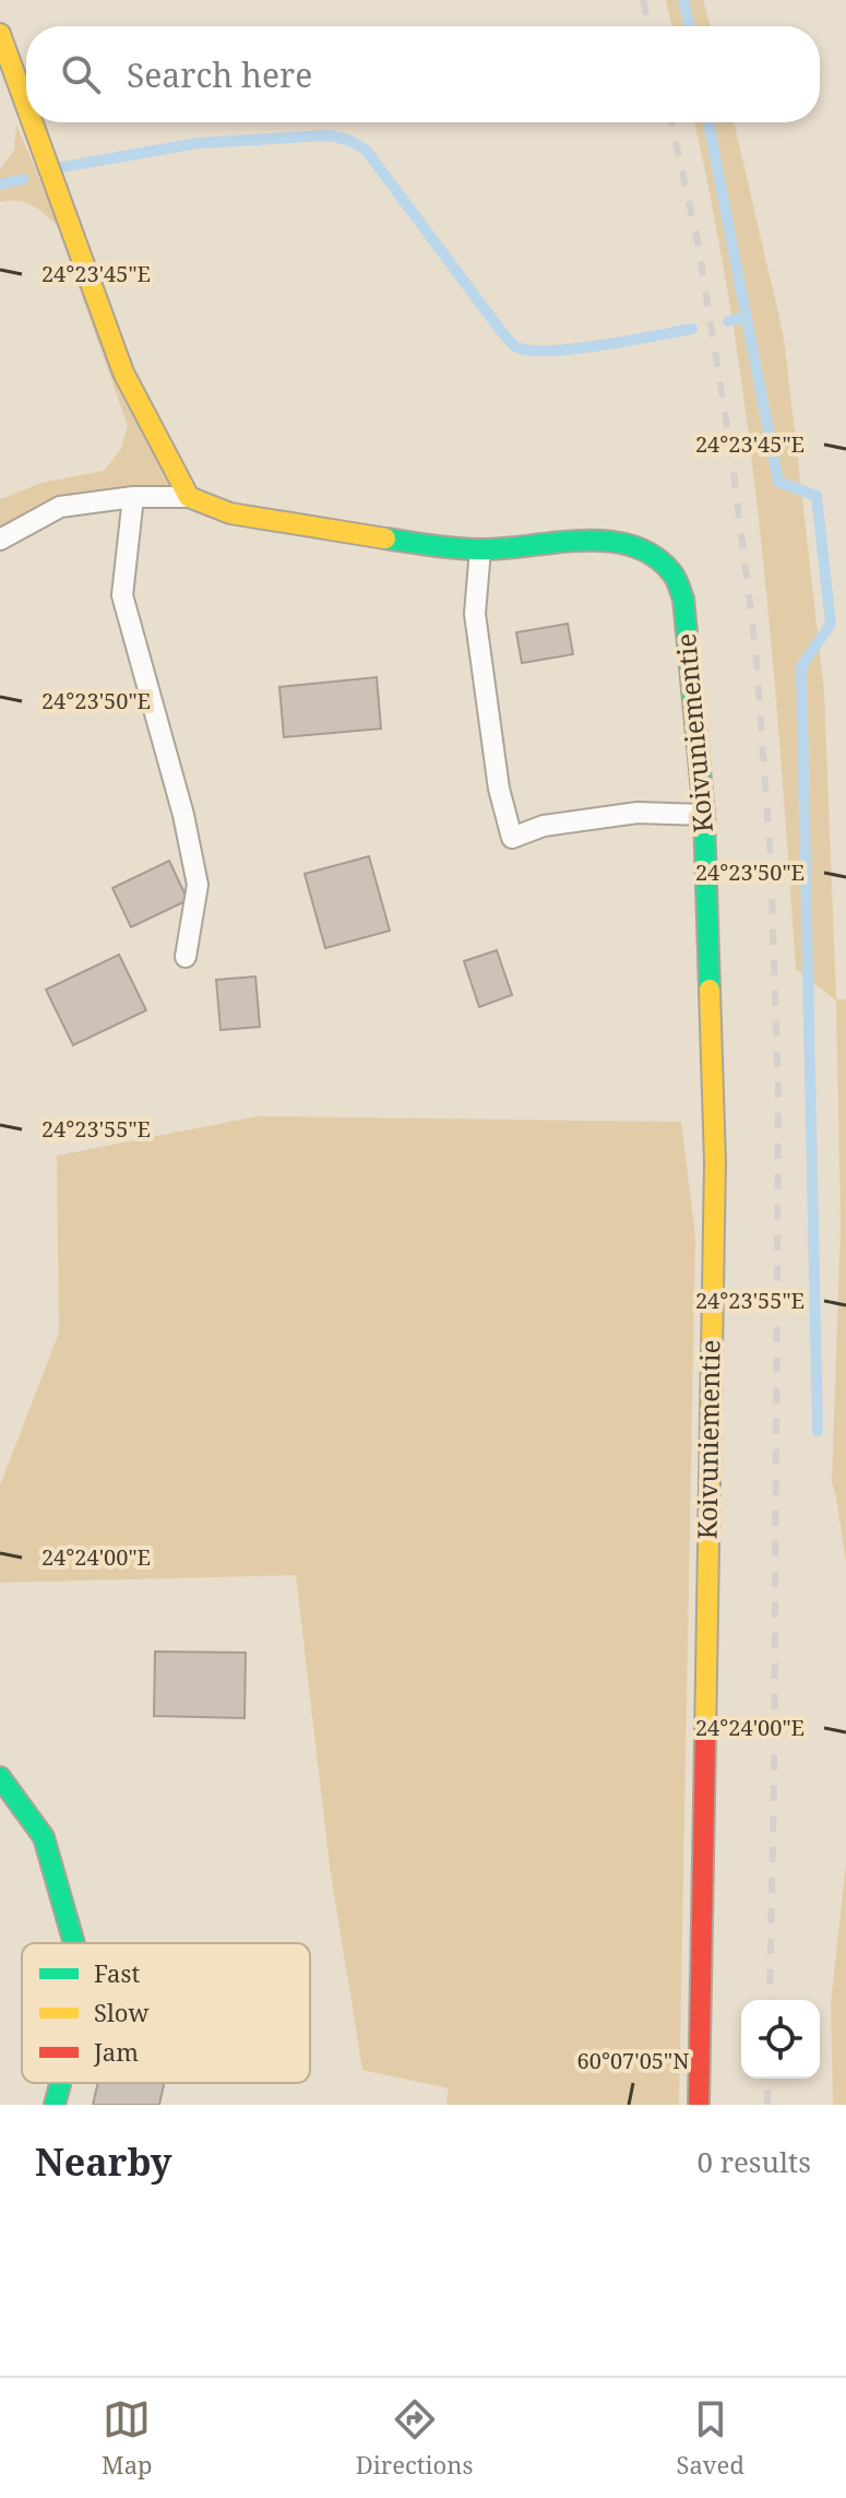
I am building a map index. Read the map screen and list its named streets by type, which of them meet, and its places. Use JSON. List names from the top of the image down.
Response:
{
  "streets": {
    "street": ["Koivuniementie"]
  },
  "legend": ["Fast", "Slow", "Jam"],
  "page": {
    "search": "Search here",
    "heading": ["Nearby", "0 results"],
    "nav": ["Map", "Directions", "Saved"]
  },
  "coordinates": [
    "24°23'45\"E",
    "24°23'50\"E",
    "24°23'55\"E",
    "24°24'00\"E",
    "60°07'05\"N"
  ]
}
